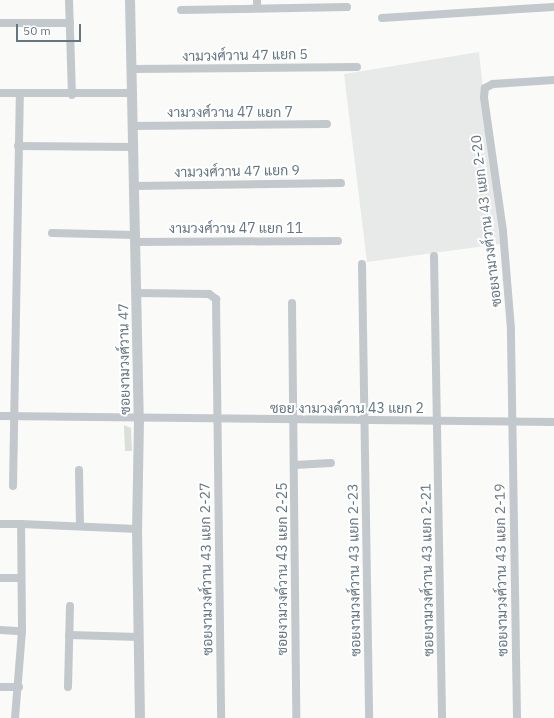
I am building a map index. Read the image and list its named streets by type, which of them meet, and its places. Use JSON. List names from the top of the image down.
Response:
{
  "streets": {
    "street": [
      "งามวงศ์วาน 47 แยก 5",
      "งามวงศ์วาน 47 แยก 7",
      "งามวงศ์วาน 47 แยก 9",
      "ซอยงามวงศ์วาน 43 แยก 2-20",
      "งามวงศ์วาน 47 แยก 11",
      "ซอยงามวงศ์วาน 47",
      "ซอย งามวงค์วาน 43 แยก 2",
      "ซอยงามวงศ์วาน 43 แยก 2-27",
      "ซอยงามวงค์วาน 43 แยก 2-25",
      "ซอยงามวงศ์วาน 43 แยก 2-23",
      "ซอยงามวงศ์วาน 43 แยก 2-21",
      "ซอยงามวงศ์วาน 43 แยก 2-19"
    ]
  },
  "crossings": [
    ["งามวงศ์วาน 47 แยก 5", "ซอยงามวงศ์วาน 47"],
    ["งามวงศ์วาน 47 แยก 7", "ซอยงามวงศ์วาน 47"],
    ["งามวงศ์วาน 47 แยก 9", "ซอยงามวงศ์วาน 47"],
    ["ซอยงามวงศ์วาน 43 แยก 2-20", "ซอย งามวงค์วาน 43 แยก 2"],
    ["ซอยงามวงศ์วาน 43 แยก 2-20", "ซอยงามวงศ์วาน 43 แยก 2-19"],
    ["งามวงศ์วาน 47 แยก 11", "ซอยงามวงศ์วาน 47"],
    ["ซอยงามวงศ์วาน 47", "ซอย งามวงค์วาน 43 แยก 2"],
    ["ซอยงามวงศ์วาน 47", "ซอยงามวงศ์วาน 43 แยก 2-27"],
    ["ซอย งามวงค์วาน 43 แยก 2", "ซอยงามวงศ์วาน 43 แยก 2-27"],
    ["ซอย งามวงค์วาน 43 แยก 2", "ซอยงามวงค์วาน 43 แยก 2-25"],
    ["ซอย งามวงค์วาน 43 แยก 2", "ซอยงามวงศ์วาน 43 แยก 2-23"],
    ["ซอย งามวงค์วาน 43 แยก 2", "ซอยงามวงศ์วาน 43 แยก 2-21"],
    ["ซอย งามวงค์วาน 43 แยก 2", "ซอยงามวงศ์วาน 43 แยก 2-19"]
  ],
  "scale_bar": "50 m"
}
